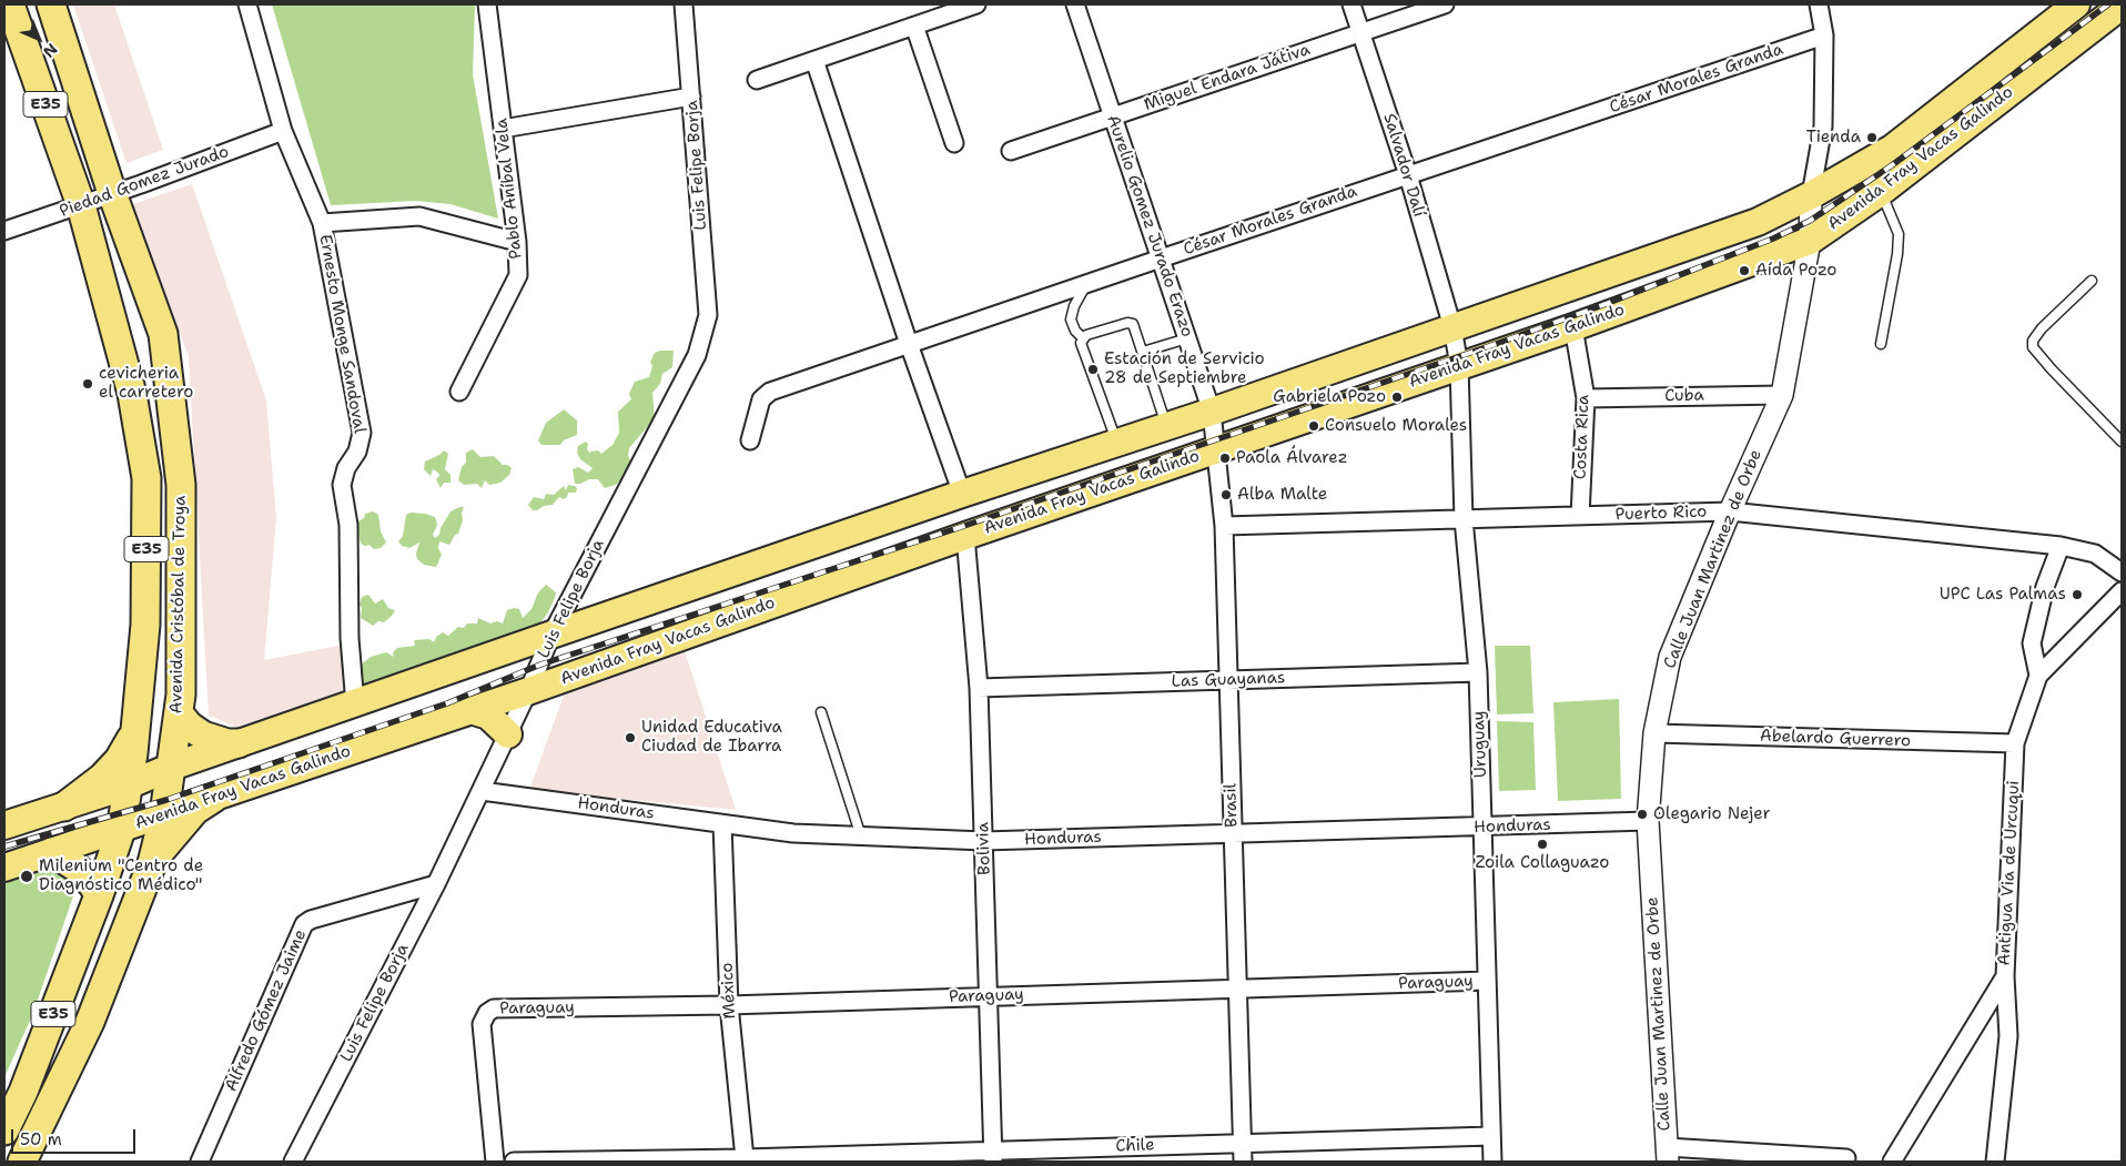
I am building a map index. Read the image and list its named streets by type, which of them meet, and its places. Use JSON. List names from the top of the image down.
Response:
{
  "streets": {
    "highway": ["E35", "Avenida Cristóbal de Troya"],
    "main road": ["Avenida Fray Vacas Galindo"],
    "street": [
      "Miguel Endara Játiva",
      "César Morales Granda",
      "Luis Felipe Borja",
      "Salvador Dalí",
      "Piedad Gomez Jurado",
      "Pablo Aníbal Vela",
      "Aurelio Gomez Jurado Erazo",
      "Ernesto Monge Sandoval",
      "Cuba",
      "Costa Rica",
      "Puerto Rico",
      "Calle Juan Martinez de Orbe",
      "Las Guayanas",
      "Abelardo Guerrero",
      "Uruguay",
      "Brasil",
      "Honduras",
      "Bolivia",
      "Antigua Via de Urcuqui",
      "Paraguay",
      "México",
      "Alfredo Gómez Jaime",
      "Chile"
    ]
  },
  "crossings": [
    ["Miguel Endara Játiva", "Salvador Dalí"],
    ["Miguel Endara Játiva", "Aurelio Gomez Jurado Erazo"],
    ["César Morales Granda", "Salvador Dalí"],
    ["César Morales Granda", "Aurelio Gomez Jurado Erazo"],
    ["Avenida Fray Vacas Galindo", "Luis Felipe Borja"],
    ["Avenida Fray Vacas Galindo", "Salvador Dalí"],
    ["Avenida Fray Vacas Galindo", "Aurelio Gomez Jurado Erazo"],
    ["Avenida Fray Vacas Galindo", "Ernesto Monge Sandoval"],
    ["Avenida Fray Vacas Galindo", "Costa Rica"],
    ["Avenida Fray Vacas Galindo", "Calle Juan Martinez de Orbe"],
    ["Avenida Fray Vacas Galindo", "Avenida Cristóbal de Troya"],
    ["Avenida Fray Vacas Galindo", "Uruguay"],
    ["Avenida Fray Vacas Galindo", "Brasil"],
    ["Avenida Fray Vacas Galindo", "Bolivia"],
    ["Luis Felipe Borja", "Honduras"],
    ["Luis Felipe Borja", "Alfredo Gómez Jaime"],
    ["Salvador Dalí", "Uruguay"],
    ["Piedad Gomez Jurado", "Ernesto Monge Sandoval"],
    ["Piedad Gomez Jurado", "Avenida Cristóbal de Troya"],
    ["Aurelio Gomez Jurado Erazo", "Brasil"],
    ["Cuba", "Costa Rica"],
    ["Cuba", "Calle Juan Martinez de Orbe"],
    ["Costa Rica", "Puerto Rico"],
    ["Puerto Rico", "Calle Juan Martinez de Orbe"],
    ["Puerto Rico", "Uruguay"],
    ["Puerto Rico", "Brasil"],
    ["Calle Juan Martinez de Orbe", "Abelardo Guerrero"],
    ["Calle Juan Martinez de Orbe", "Honduras"],
    ["Las Guayanas", "Uruguay"],
    ["Las Guayanas", "Brasil"],
    ["Las Guayanas", "Bolivia"],
    ["Abelardo Guerrero", "Antigua Via de Urcuqui"],
    ["Uruguay", "Honduras"],
    ["Uruguay", "Paraguay"],
    ["Uruguay", "Chile"],
    ["Brasil", "Honduras"],
    ["Brasil", "Paraguay"],
    ["Brasil", "Chile"],
    ["Honduras", "Bolivia"],
    ["Honduras", "México"],
    ["Bolivia", "Paraguay"],
    ["Bolivia", "Chile"],
    ["Paraguay", "México"],
    ["México", "Chile"]
  ],
  "places": [
    "Tienda",
    "Aída Pozo",
    "Estación de Servicio 28 de Septiembre",
    "cevicheria el carretero",
    "Gabriela Pozo",
    "Consuelo Morales",
    "Paola Álvarez",
    "Alba Malte",
    "UPC Las Palmas",
    "Unidad Educativa Ciudad de Ibarra",
    "Olegario Nejer",
    "Zoila Collaguazo",
    "Milenium \"Centro de Diagnóstico Médico\""
  ],
  "scale_bar": "50 m",
  "north": "bottom right"
}
